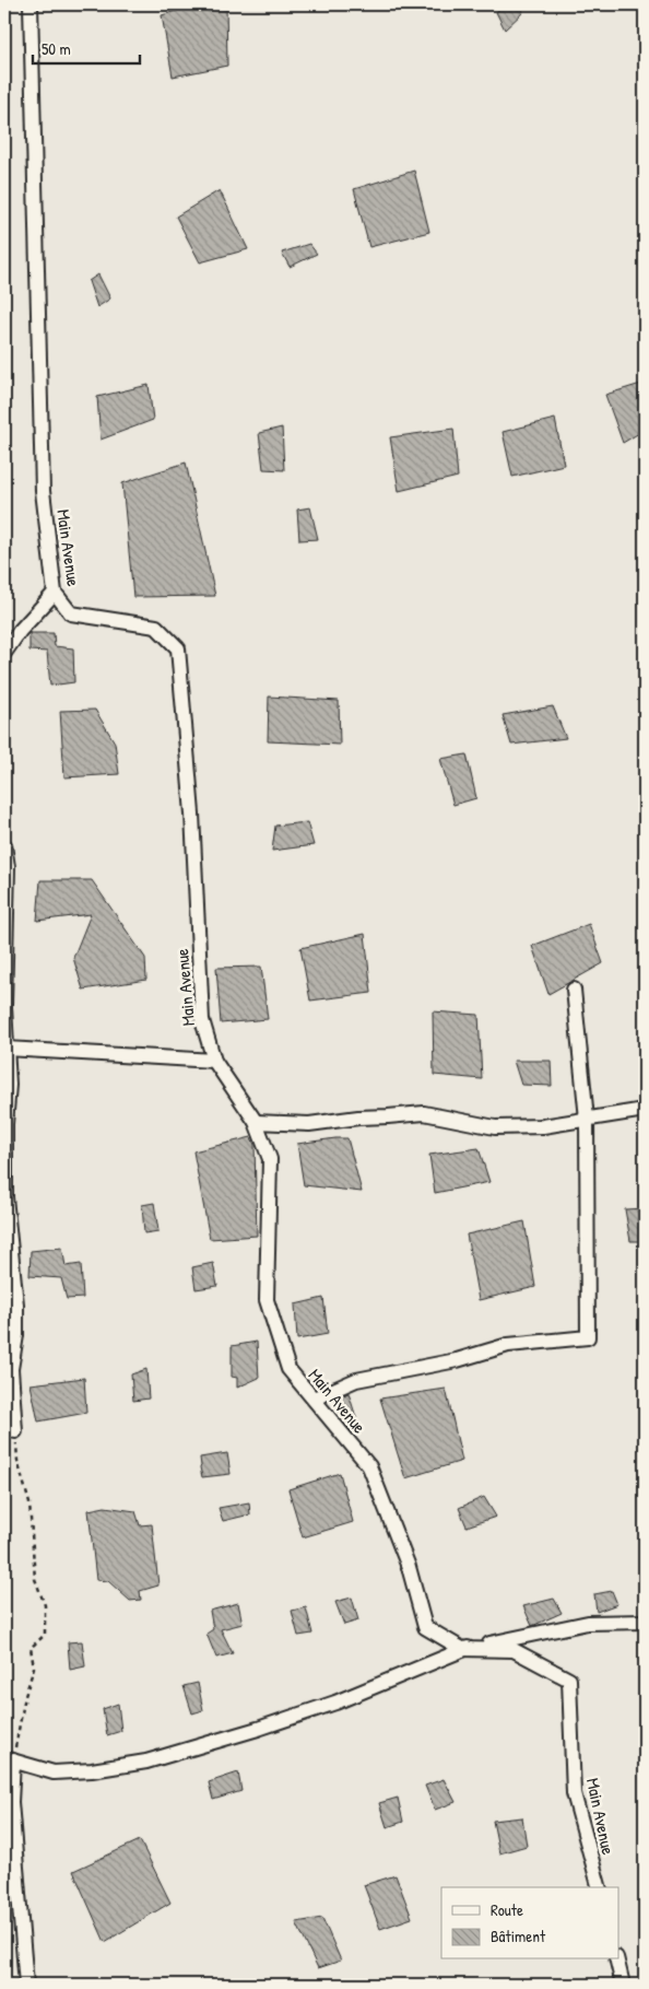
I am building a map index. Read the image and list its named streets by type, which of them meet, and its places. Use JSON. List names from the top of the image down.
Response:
{
  "streets": {
    "street": ["Main Avenue"]
  },
  "legend": ["Route", "Bâtiment"],
  "scale_bar": "50 m"
}
